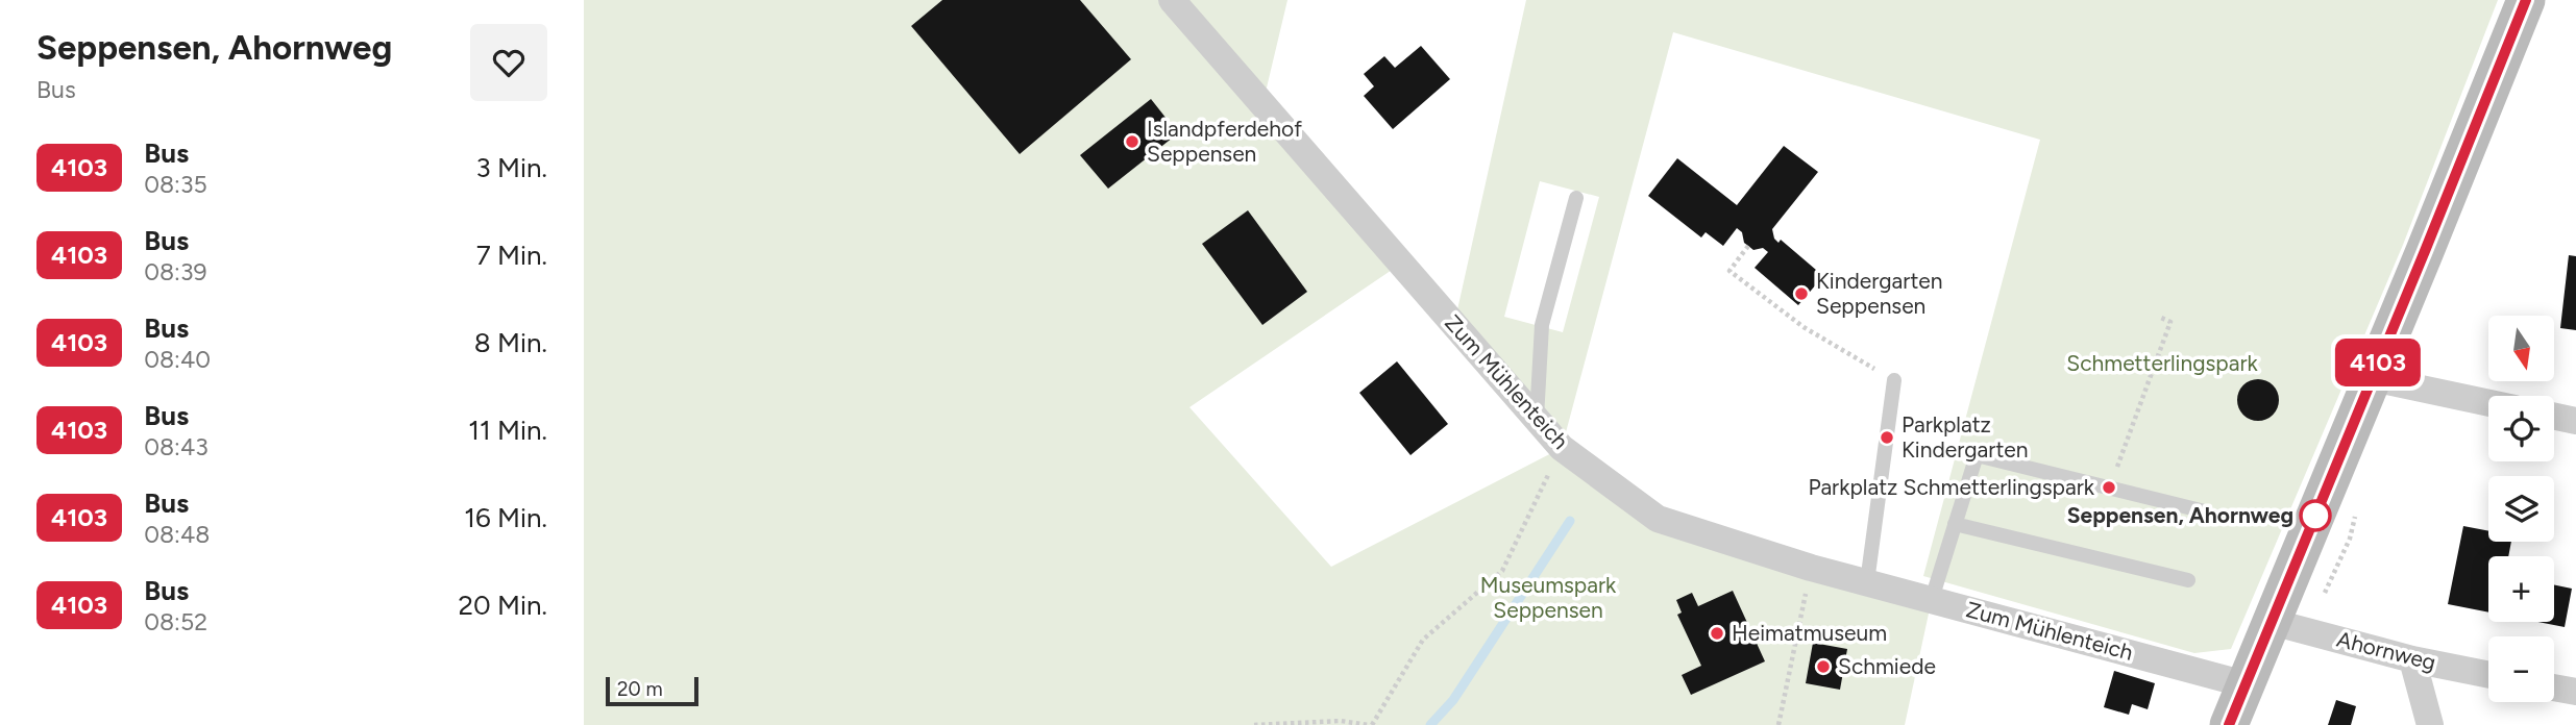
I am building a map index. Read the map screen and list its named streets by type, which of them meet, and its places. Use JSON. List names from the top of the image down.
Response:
{
  "streets": {
    "street": ["Zum Mühlenteich", "Ahornweg"]
  },
  "parks": ["Schmetterlingspark", "Museumspark Seppensen"],
  "places": [
    "Islandpferdehof Seppensen",
    "Kindergarten Seppensen",
    "Parkplatz Kindergarten",
    "Parkplatz Schmetterlingspark",
    "Seppensen, Ahornweg",
    "Heimatmuseum",
    "Schmiede"
  ],
  "lines": ["bus line 4103"],
  "scale_bar": "20 m",
  "north": "bottom",
  "page": {
    "heading": ["Seppensen, Ahornweg", "Bus"],
    "on_map": "4103",
    "list": [
      {
        "mark": "4103",
        "name": "Bus",
        "note": "08:35",
        "value": "3 Min."
      },
      {
        "mark": "4103",
        "name": "Bus",
        "note": "08:39",
        "value": "7 Min."
      },
      {
        "mark": "4103",
        "name": "Bus",
        "note": "08:40",
        "value": "8 Min."
      },
      {
        "mark": "4103",
        "name": "Bus",
        "note": "08:43",
        "value": "11 Min."
      },
      {
        "mark": "4103",
        "name": "Bus",
        "note": "08:48",
        "value": "16 Min."
      },
      {
        "mark": "4103",
        "name": "Bus",
        "note": "08:52",
        "value": "20 Min."
      }
    ],
    "map_buttons": ["+", "−"],
    "scale": "20 m"
  }
}
